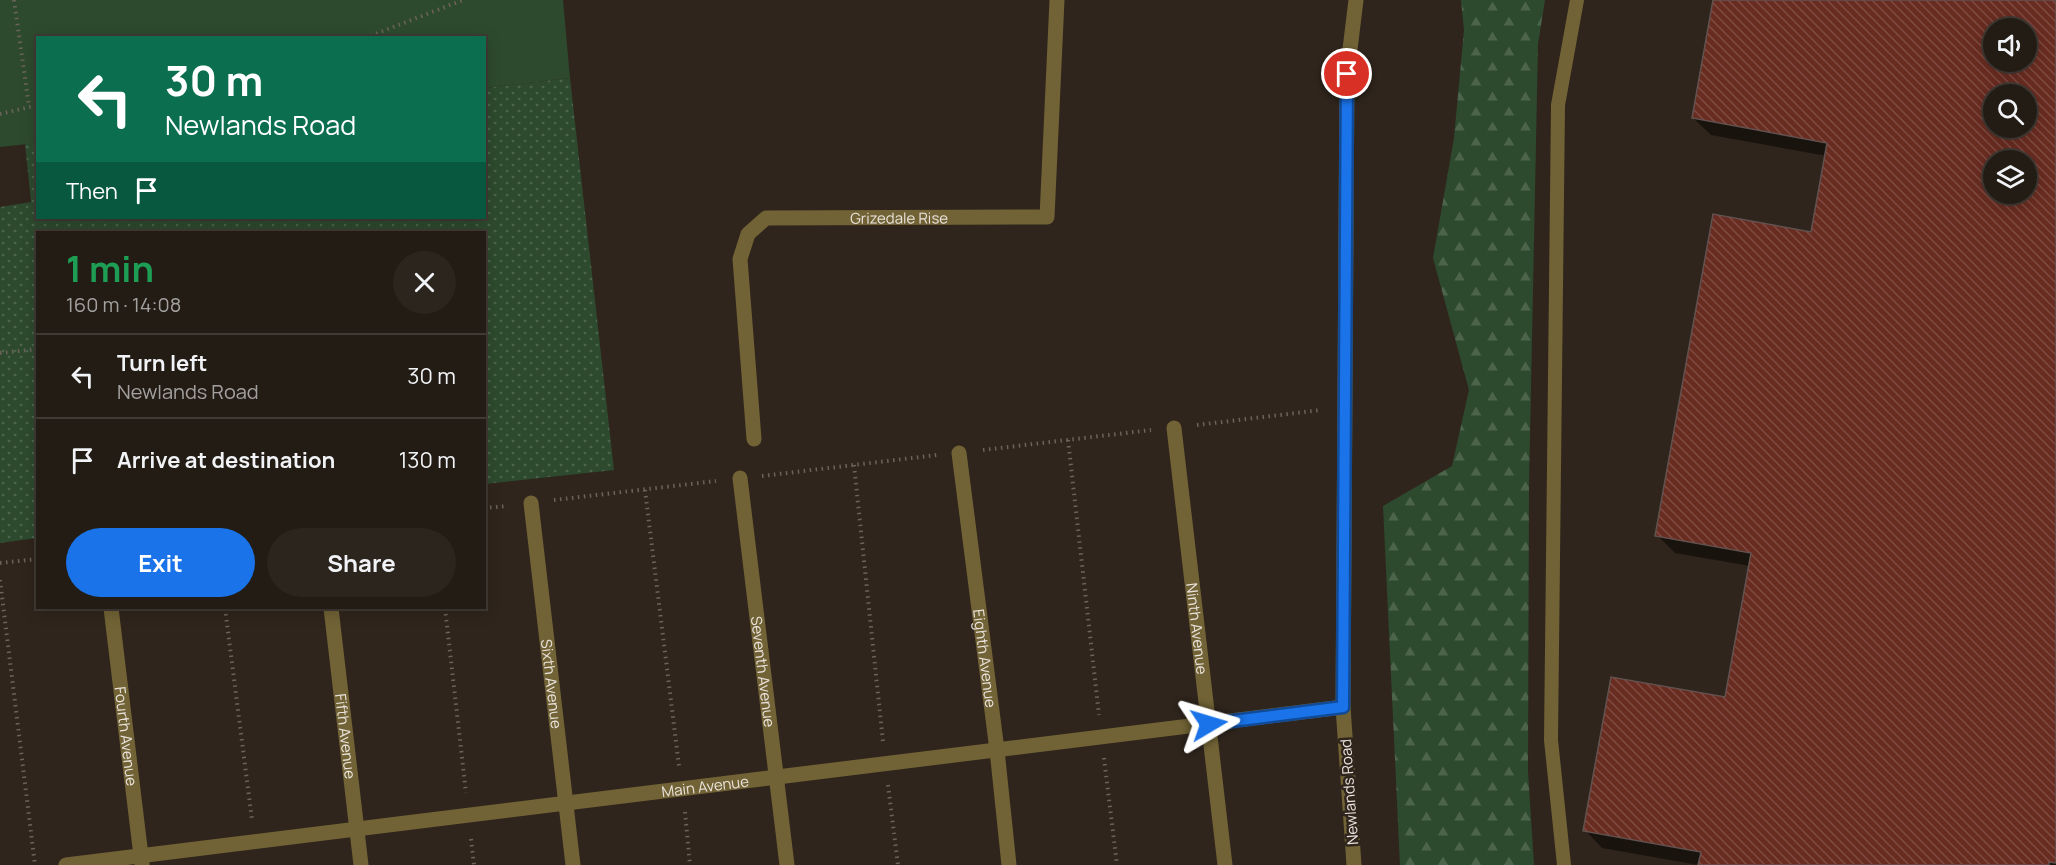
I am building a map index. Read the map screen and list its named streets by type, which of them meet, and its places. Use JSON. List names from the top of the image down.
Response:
{
  "streets": {
    "street": [
      "Grizedale Rise",
      "Ninth Avenue",
      "Eighth Avenue",
      "Seventh Avenue",
      "Sixth Avenue",
      "Fourth Avenue",
      "Fifth Avenue",
      "Main Avenue",
      "Newlands Road"
    ]
  },
  "crossings": [
    ["Ninth Avenue", "Main Avenue"],
    ["Eighth Avenue", "Main Avenue"],
    ["Seventh Avenue", "Main Avenue"],
    ["Sixth Avenue", "Main Avenue"],
    ["Fourth Avenue", "Main Avenue"],
    ["Fifth Avenue", "Main Avenue"],
    ["Main Avenue", "Newlands Road"]
  ],
  "page": {
    "turn": ["30 m", "Newlands Road"],
    "then": "Then",
    "heading": ["1 min", "160 m · 14:08"],
    "list": [
      {
        "name": "Turn left",
        "note": "Newlands Road",
        "value": "30 m"
      },
      {
        "name": "Arrive at destination",
        "value": "130 m"
      }
    ],
    "buttons": ["Exit", "Share"]
  }
}
